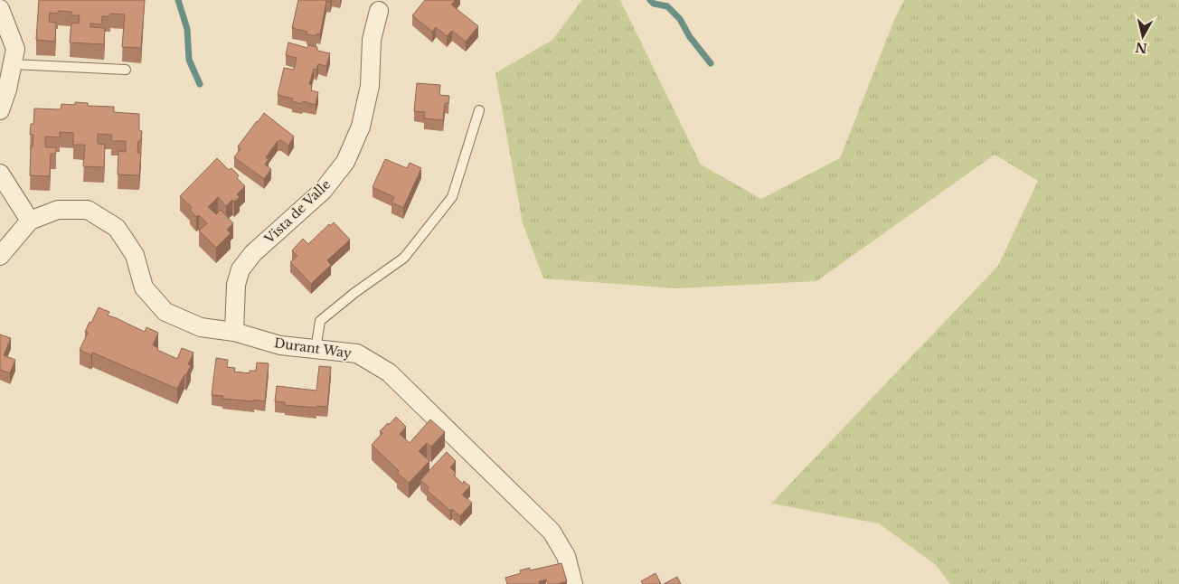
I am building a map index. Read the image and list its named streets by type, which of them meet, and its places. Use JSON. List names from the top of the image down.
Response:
{
  "streets": {
    "street": ["Vista de Valle", "Durant Way"]
  },
  "crossings": [
    ["Vista de Valle", "Durant Way"]
  ],
  "north": "bottom"
}
